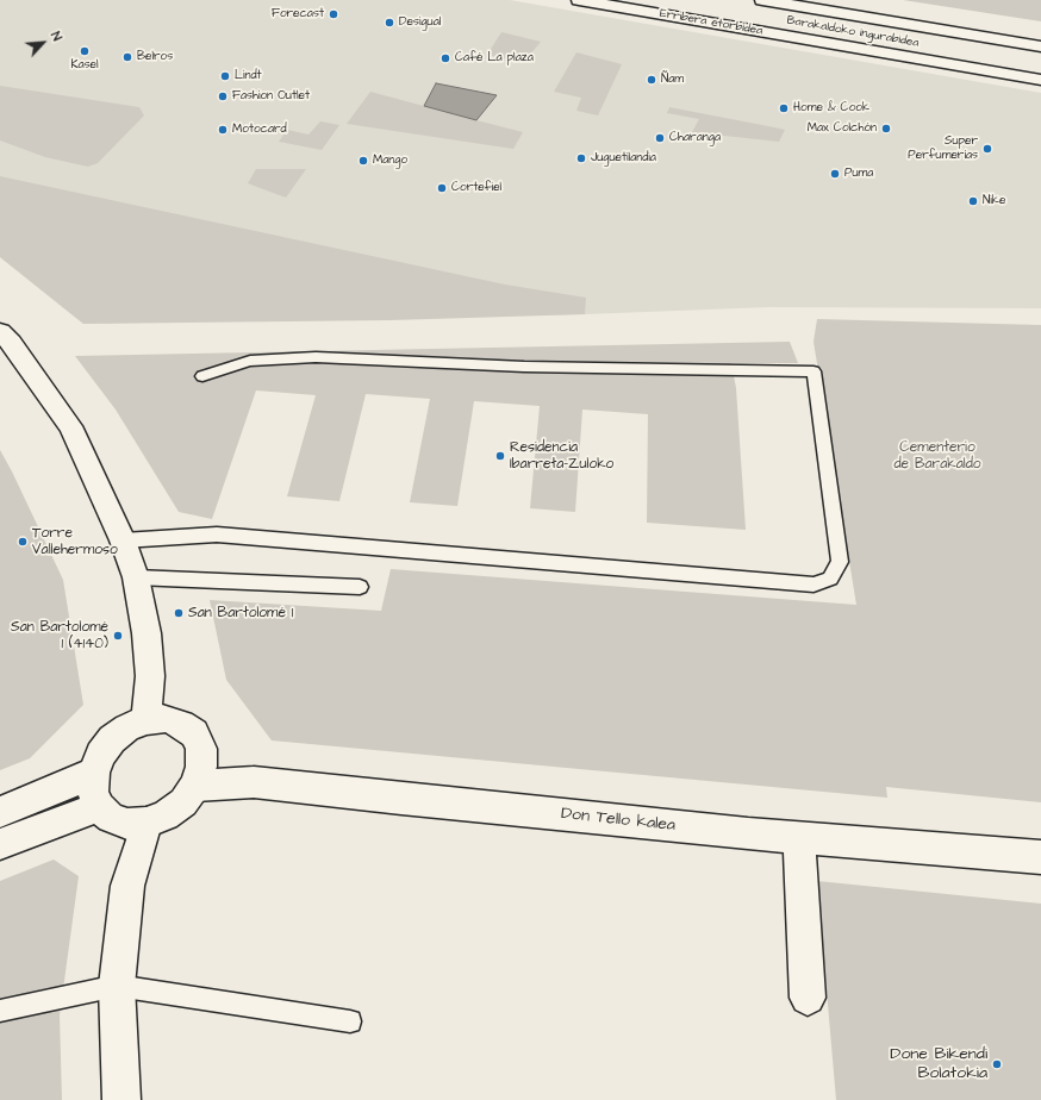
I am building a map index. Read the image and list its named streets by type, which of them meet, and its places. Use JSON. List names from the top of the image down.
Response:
{
  "streets": {
    "street": ["Erribera etorbidea", "Barakaldoko ingurabidea", "Don Tello kalea"]
  },
  "parks": ["Cementerio de Barakaldo"],
  "places": [
    "Forecast",
    "Desigual",
    "Kasel",
    "Belros",
    "Café La plaza",
    "Lindt",
    "Ñam",
    "Fashion Outlet",
    "Home & Cook",
    "Max Colchón",
    "Motocard",
    "Charanga",
    "Super Perfumerías",
    "Juguetilandia",
    "Mango",
    "Puma",
    "Cortefiel",
    "Nike",
    "Residencia Ibarreta-Zuloko",
    "Torre Vallehermoso",
    "San Bartolomé 1",
    "San Bartolomé 1 (4140)",
    "Done Bikendi Bolatokia"
  ],
  "north": "top right"
}
